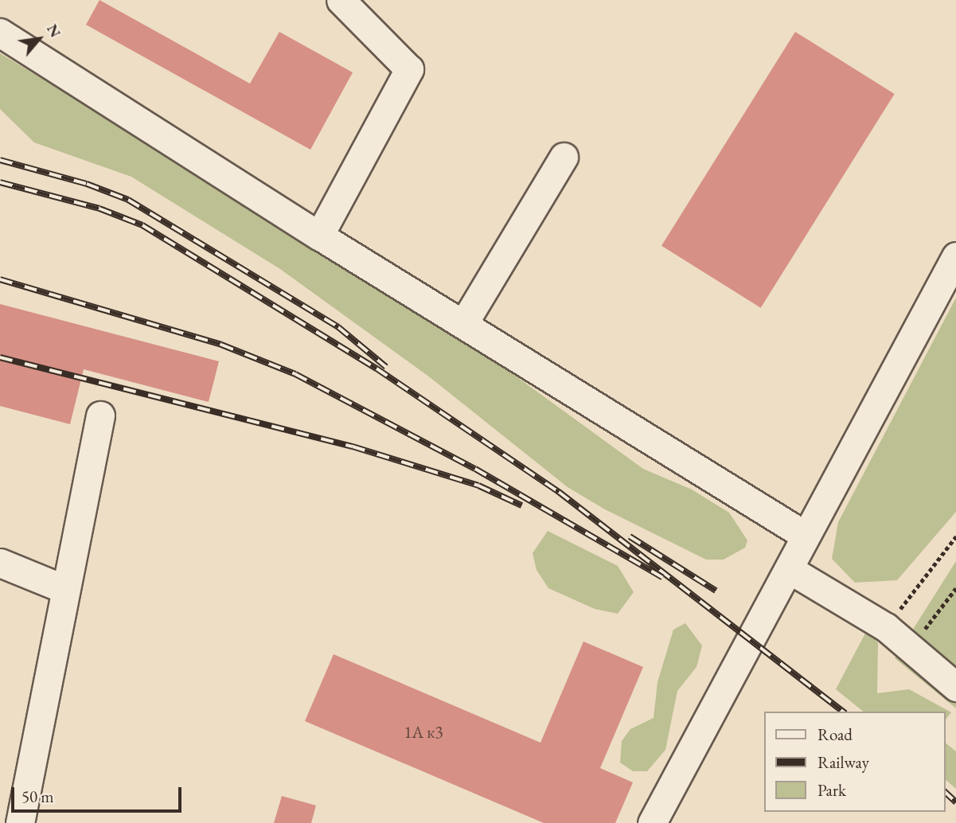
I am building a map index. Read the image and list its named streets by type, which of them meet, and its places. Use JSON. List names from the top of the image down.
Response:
{
  "house_numbers": ["1А к3"],
  "legend": ["Road", "Railway", "Park"],
  "scale_bar": "50 m",
  "north": "top right"
}
